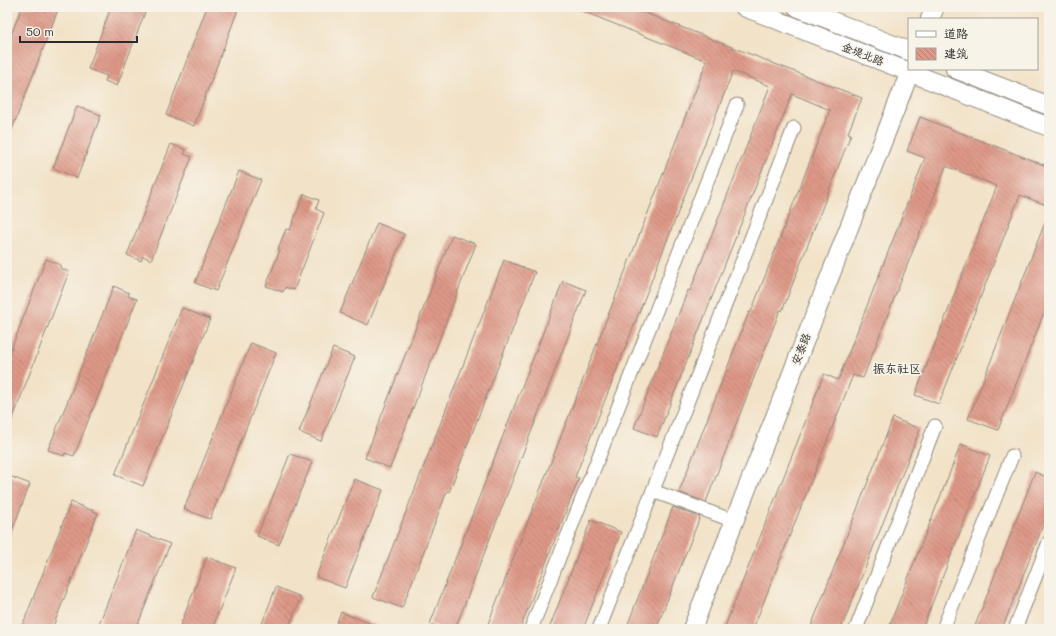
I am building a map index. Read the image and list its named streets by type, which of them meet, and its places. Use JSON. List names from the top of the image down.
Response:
{
  "streets": {
    "street": ["金堤北路", "安泰路"]
  },
  "crossings": [
    ["金堤北路", "安泰路"]
  ],
  "districts": ["振东社区"],
  "legend": ["道路", "建筑"],
  "scale_bar": "50 m"
}
